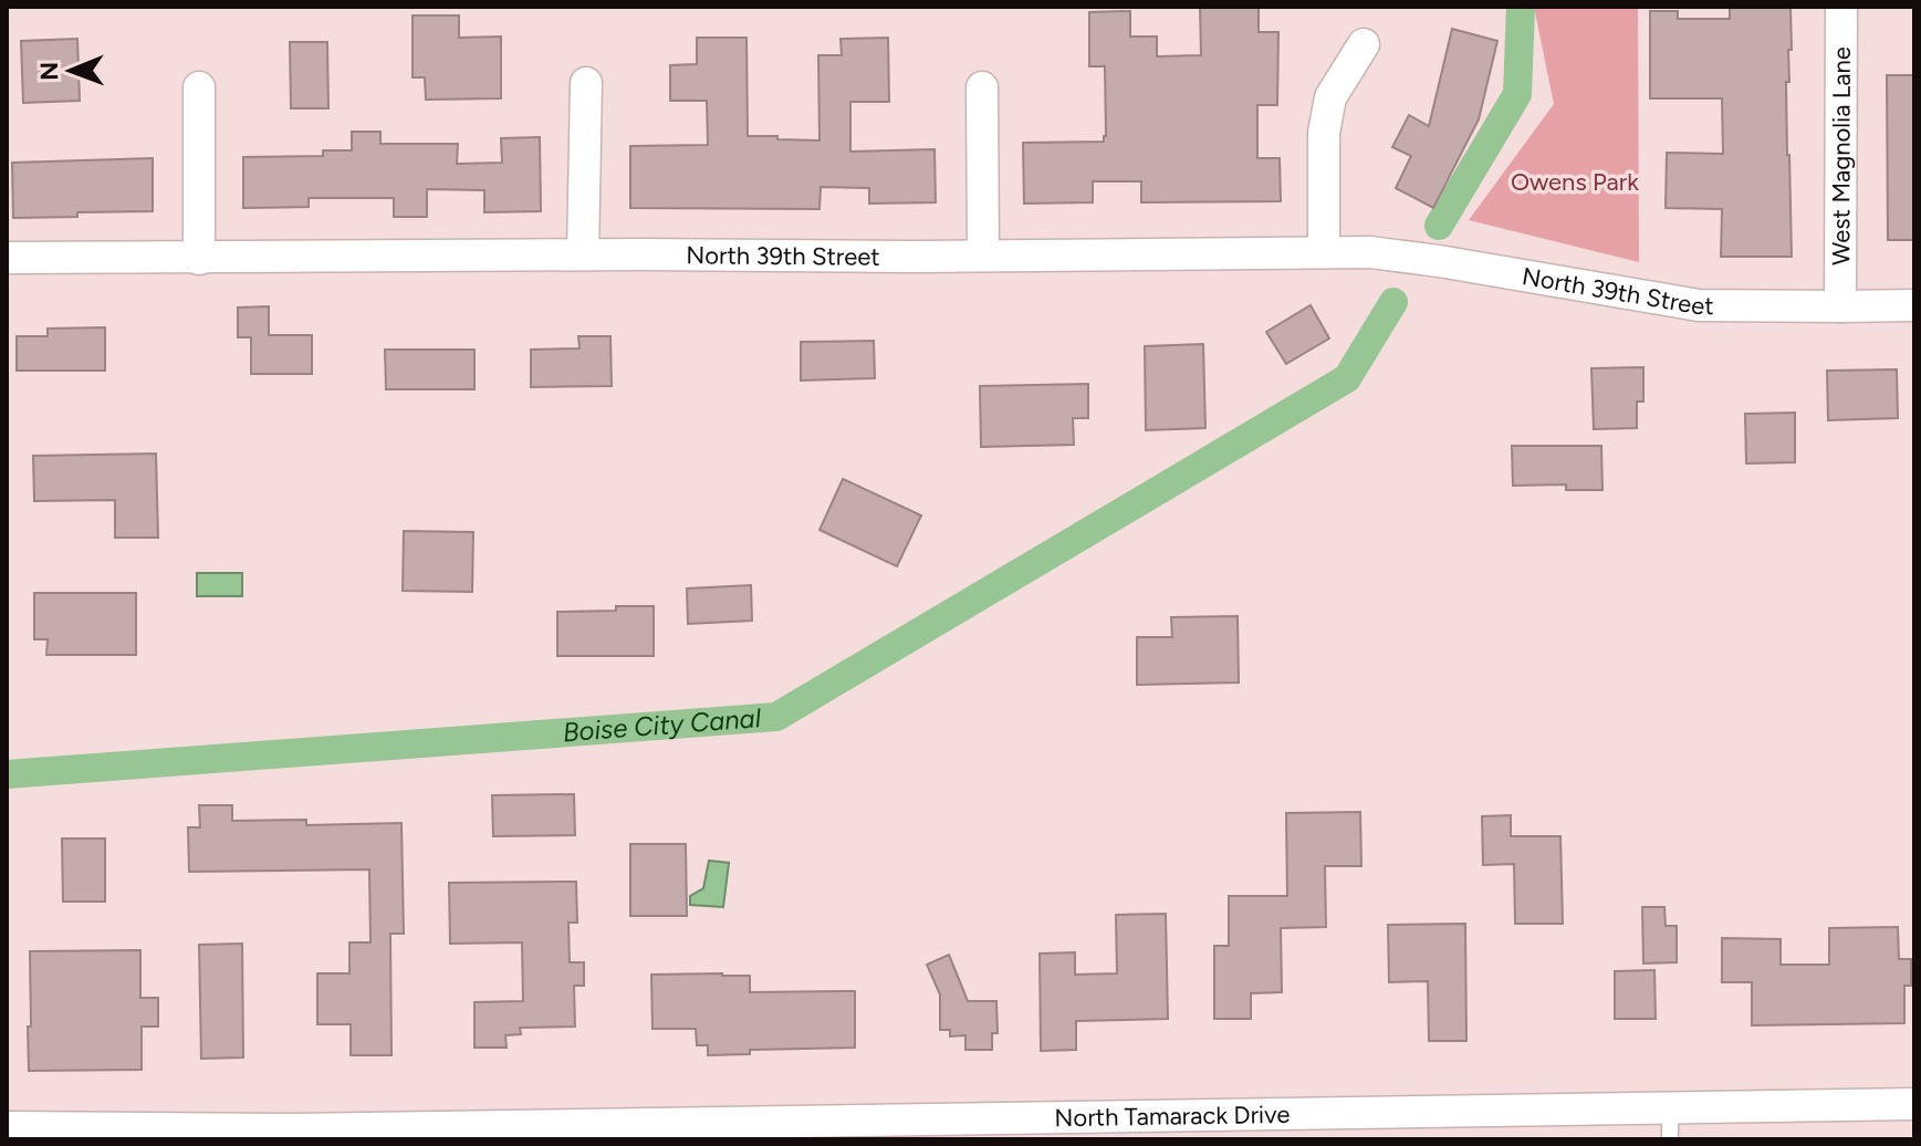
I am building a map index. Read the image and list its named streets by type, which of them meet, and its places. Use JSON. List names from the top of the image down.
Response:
{
  "streets": {
    "street": ["West Magnolia Lane", "North 39th Street", "North Tamarack Drive"]
  },
  "crossings": [
    ["West Magnolia Lane", "North 39th Street"]
  ],
  "water": ["Boise City Canal"],
  "parks": ["Owens Park"],
  "north": "left"
}
